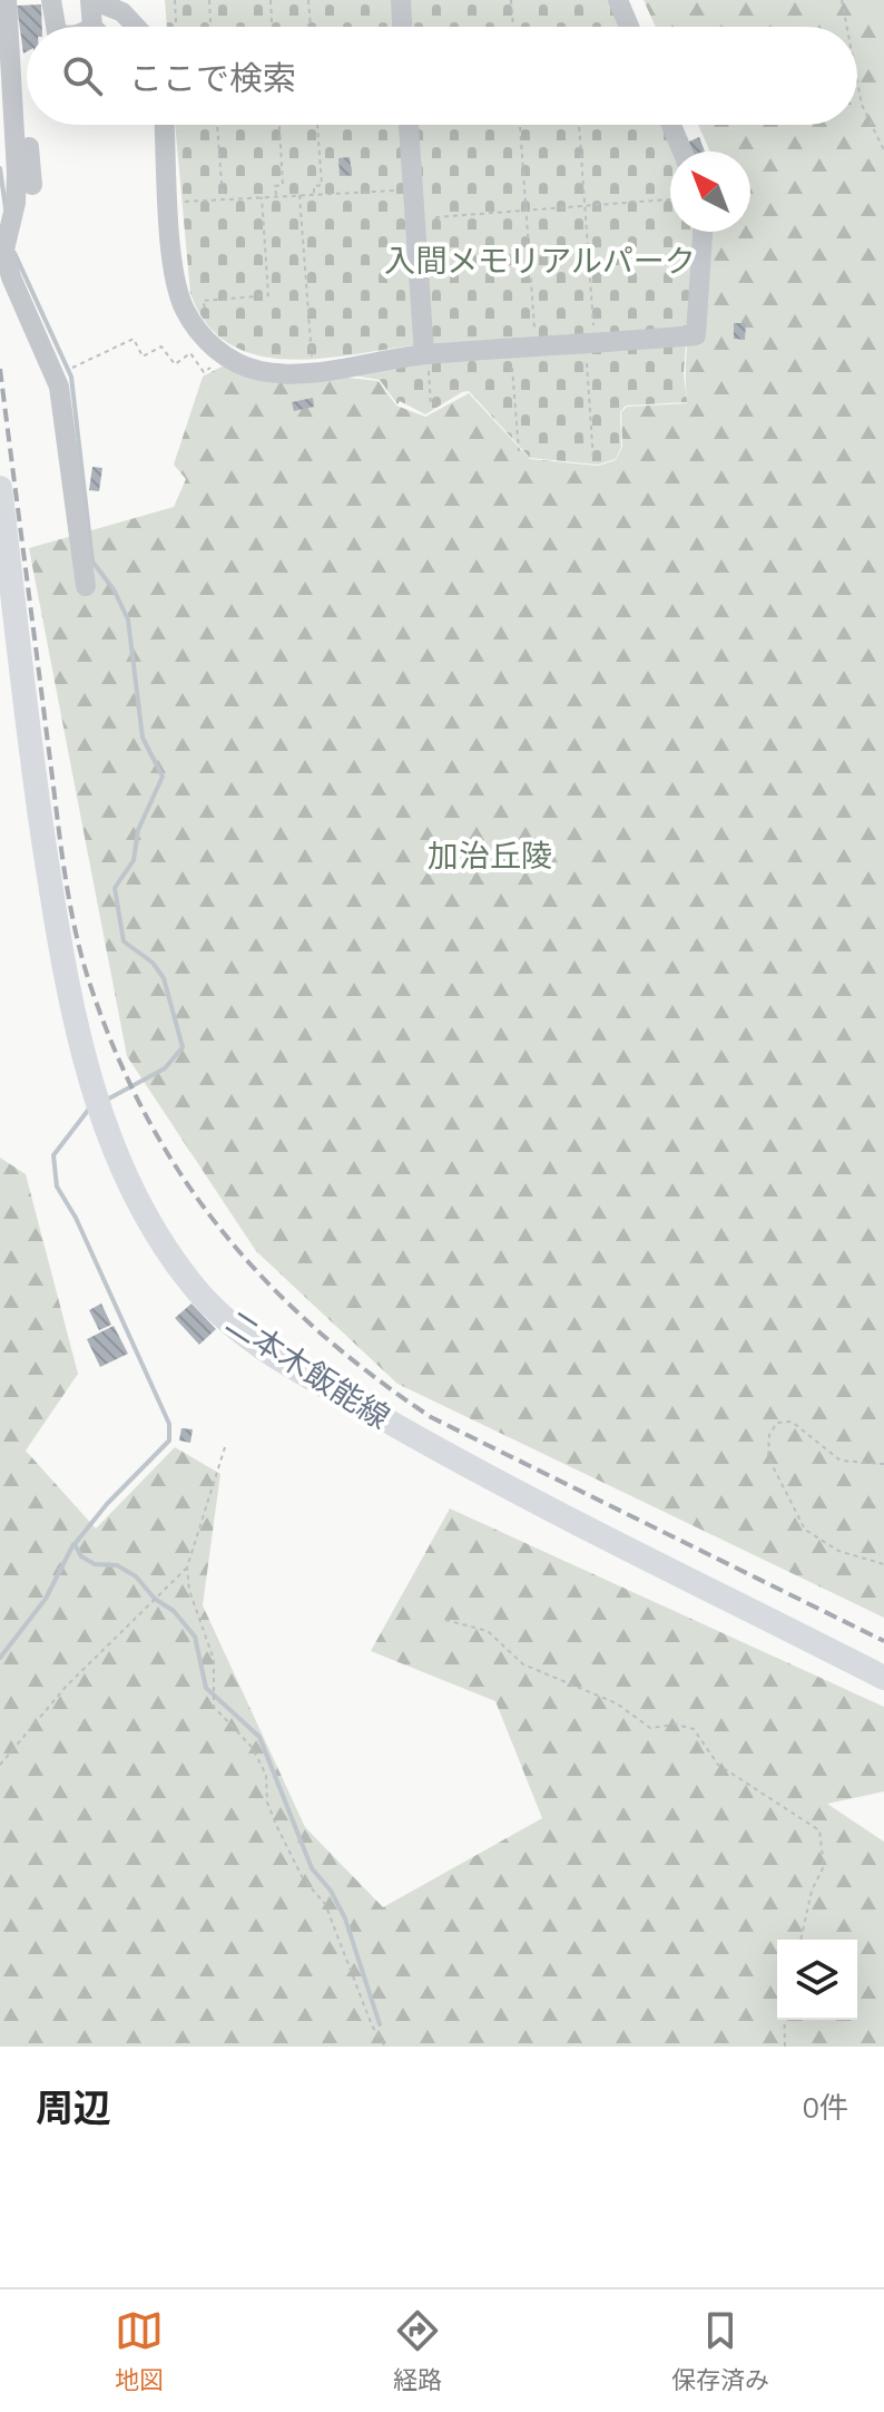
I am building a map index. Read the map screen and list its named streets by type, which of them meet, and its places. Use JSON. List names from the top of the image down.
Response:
{
  "streets": {
    "main road": ["二本木飯能線"]
  },
  "parks": ["入間メモリアルパーク", "加治丘陵"],
  "north": "top left",
  "page": {
    "search": "ここで検索",
    "heading": ["周辺", "0件"],
    "nav": ["地図", "経路", "保存済み"]
  }
}
